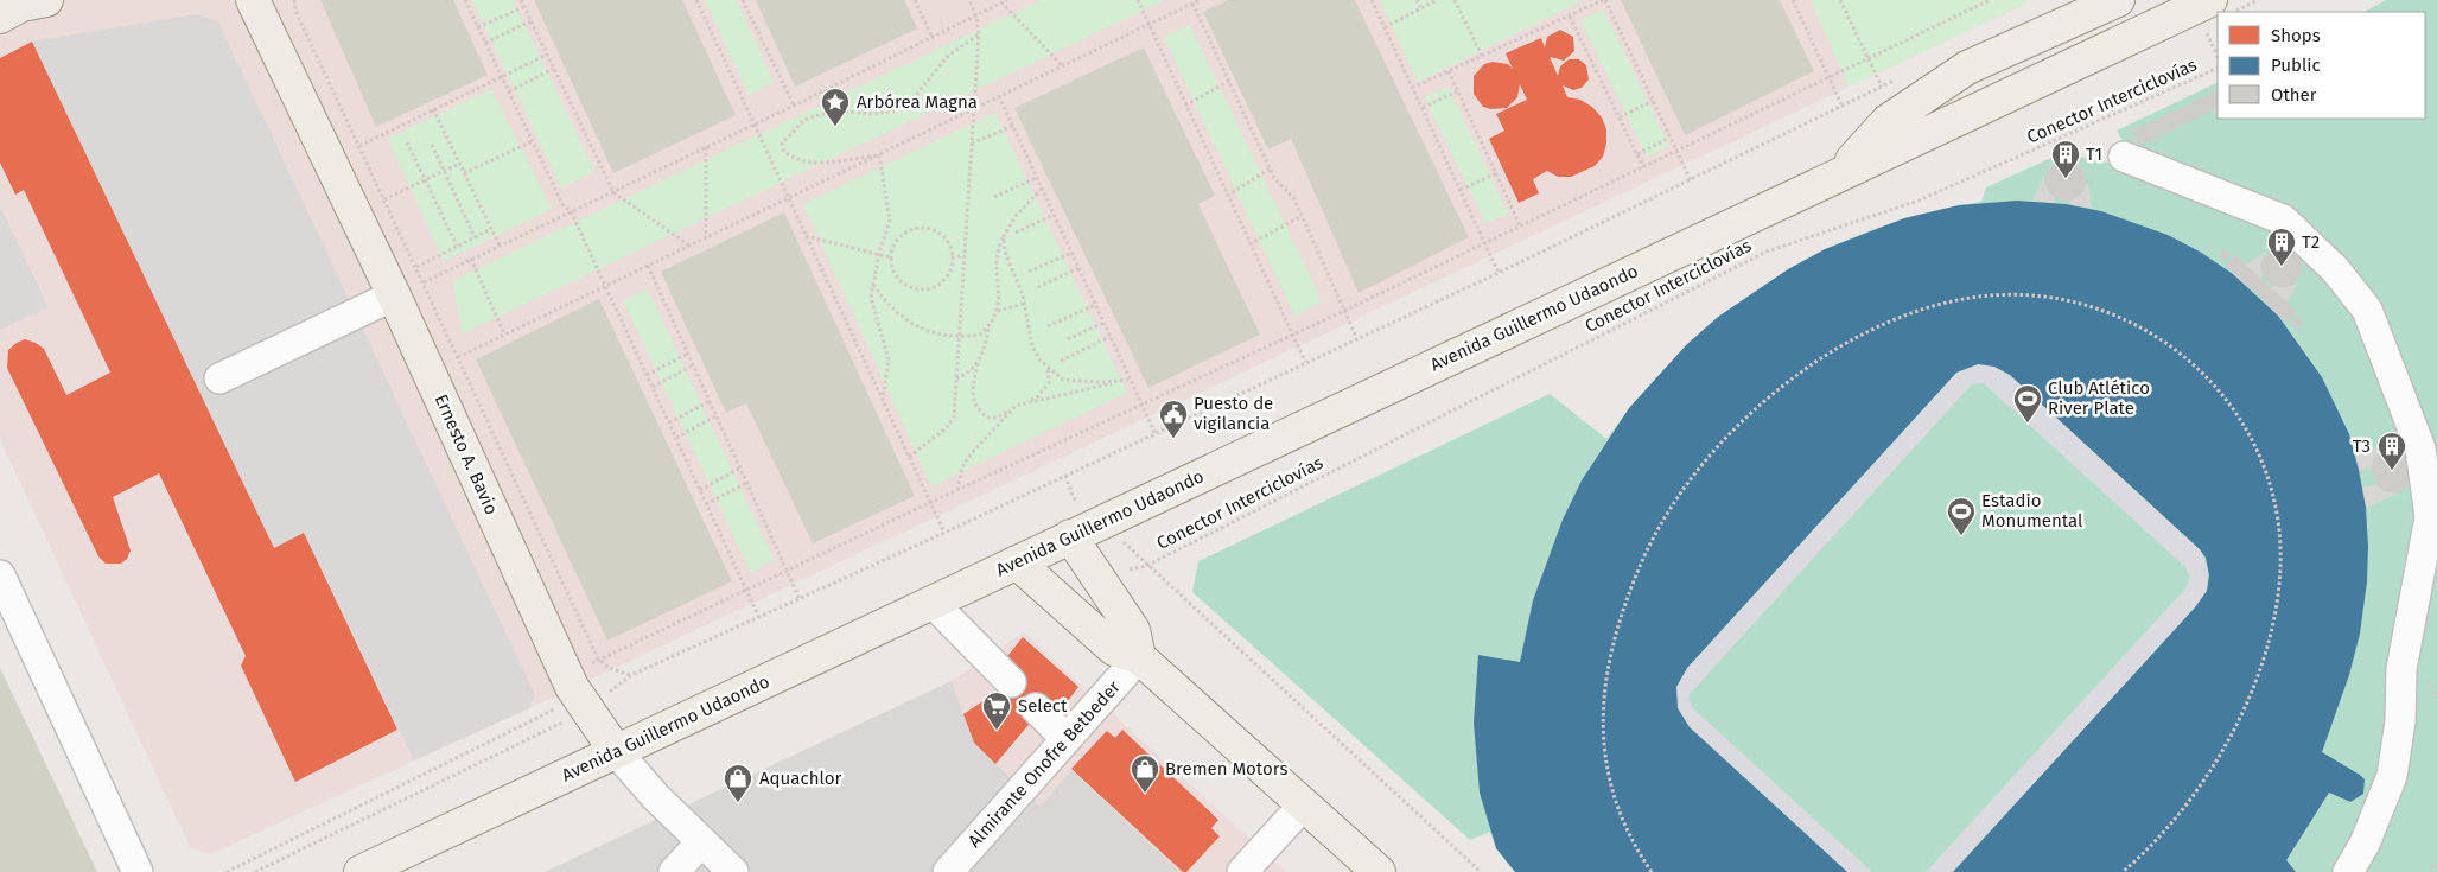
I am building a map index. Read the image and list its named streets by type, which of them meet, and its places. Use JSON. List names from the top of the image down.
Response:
{
  "streets": {
    "main road": ["Avenida Guillermo Udaondo", "Ernesto A. Bavio"],
    "street": ["Almirante Onofre Betbeder"],
    "path": ["Conector Interciclovías"]
  },
  "crossings": [
    ["Conector Interciclovías", "Avenida Guillermo Udaondo"],
    ["Avenida Guillermo Udaondo", "Ernesto A. Bavio"]
  ],
  "places": {
    "place": ["Arbórea Magna"],
    "building": ["T1", "T2", "T3"],
    "sports": ["Club Atlético River Plate", "Estadio Monumental"],
    "public building": ["Puesto de vigilancia"],
    "supermarket": ["Select"],
    "shop": ["Bremen Motors", "Aquachlor"]
  },
  "legend": ["Shops", "Public", "Other"]
}
